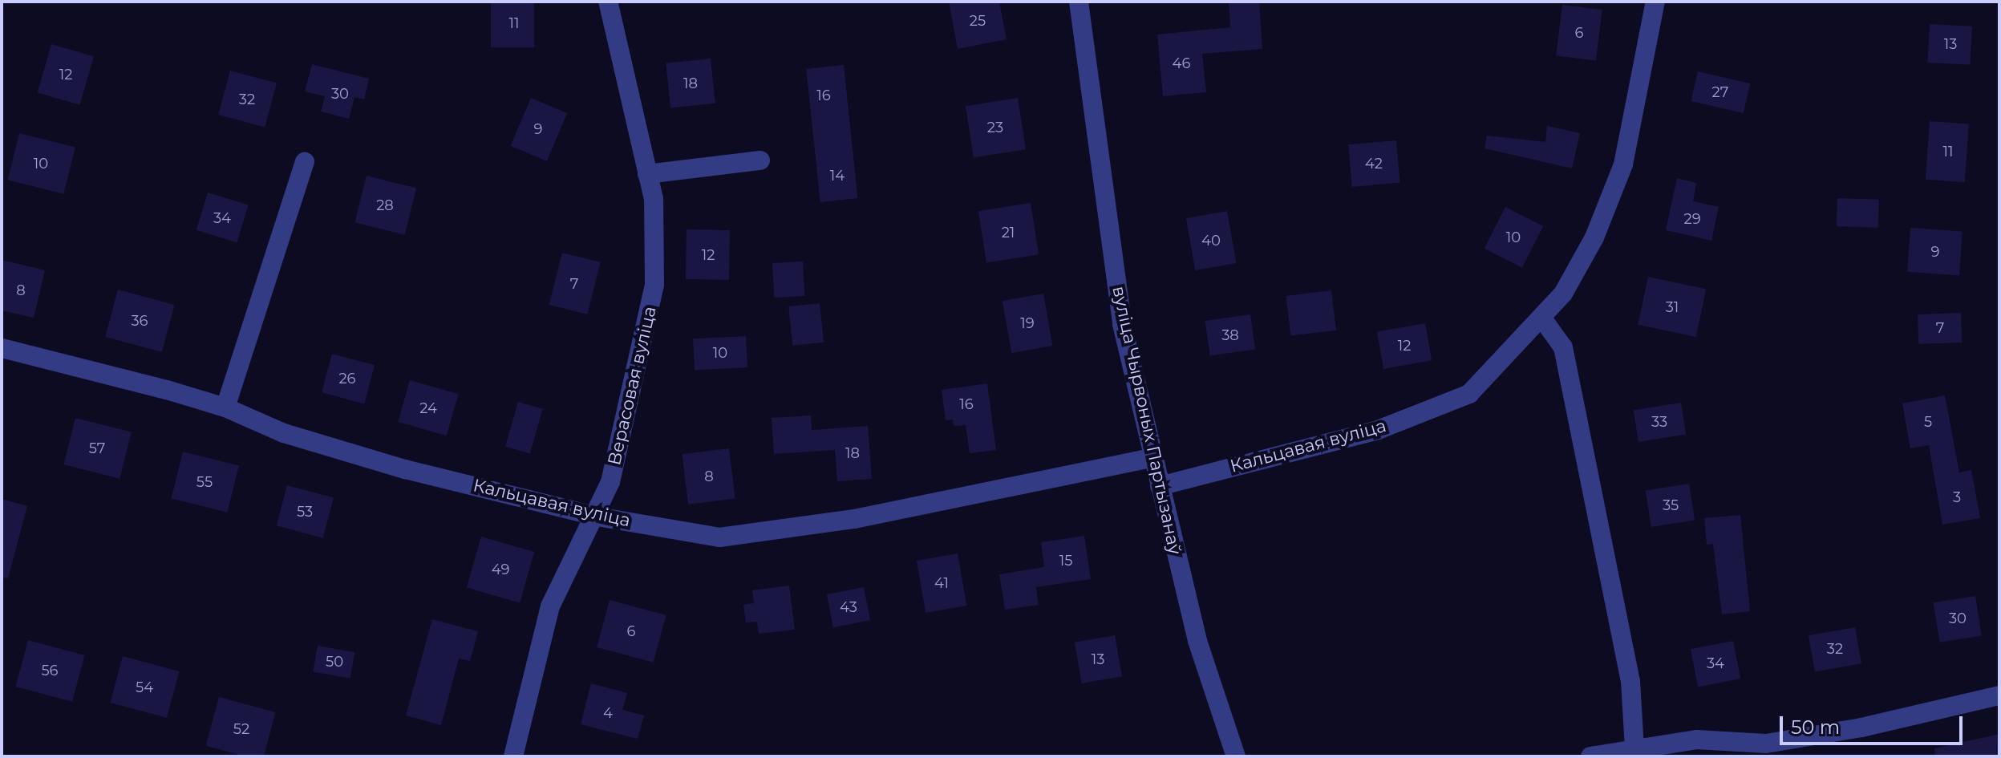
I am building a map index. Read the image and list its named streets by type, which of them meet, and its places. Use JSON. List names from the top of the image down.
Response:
{
  "streets": {
    "street": ["Верасовая вуліца", "вуліца Чырвоных Партызанаў", "Кальцавая вуліца"]
  },
  "crossings": [
    ["Верасовая вуліца", "Кальцавая вуліца"],
    ["вуліца Чырвоных Партызанаў", "Кальцавая вуліца"]
  ],
  "house_numbers": [
    "25",
    "11",
    "6",
    "13",
    "46",
    "12",
    "18",
    "27",
    "30",
    "16",
    "32",
    "23",
    "9",
    "11",
    "10",
    "42",
    "14",
    "28",
    "34",
    "29",
    "21",
    "10",
    "40",
    "9",
    "12",
    "7",
    "8",
    "31",
    "36",
    "19",
    "7",
    "38",
    "12",
    "10",
    "26",
    "16",
    "24",
    "33",
    "5",
    "57",
    "18",
    "8",
    "55",
    "3",
    "35",
    "53",
    "15",
    "49",
    "41",
    "43",
    "30",
    "6",
    "32",
    "13",
    "50",
    "34",
    "56",
    "54",
    "4",
    "52"
  ],
  "scale_bar": "50 m"
}
